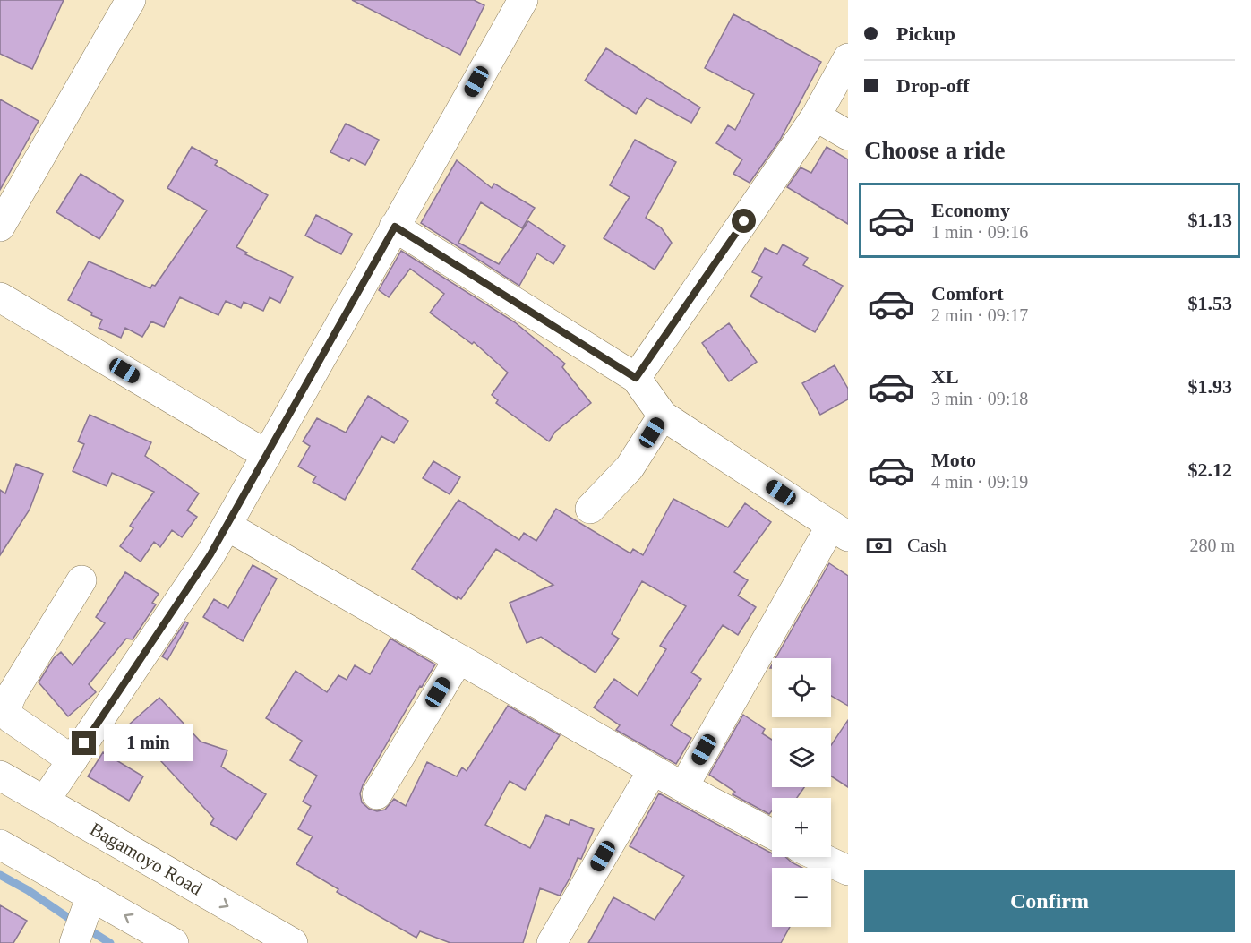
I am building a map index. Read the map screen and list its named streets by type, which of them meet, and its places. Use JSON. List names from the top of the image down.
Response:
{
  "streets": {
    "main road": ["Bagamoyo Road"]
  },
  "page": {
    "banner": ["Pickup", "Drop-off"],
    "heading": "Choose a ride",
    "list": [
      {
        "name": "Economy",
        "note": "1 min · 09:16",
        "value": "$1.13"
      },
      {
        "name": "Comfort",
        "note": "2 min · 09:17",
        "value": "$1.53"
      },
      {
        "name": "XL",
        "note": "3 min · 09:18",
        "value": "$1.93"
      },
      {
        "name": "Moto",
        "note": "4 min · 09:19",
        "value": "$2.12"
      }
    ],
    "pay": ["Cash", "280 m"],
    "map_buttons": ["+", "−"],
    "bubble": "1 min",
    "buttons": "Confirm"
  }
}
